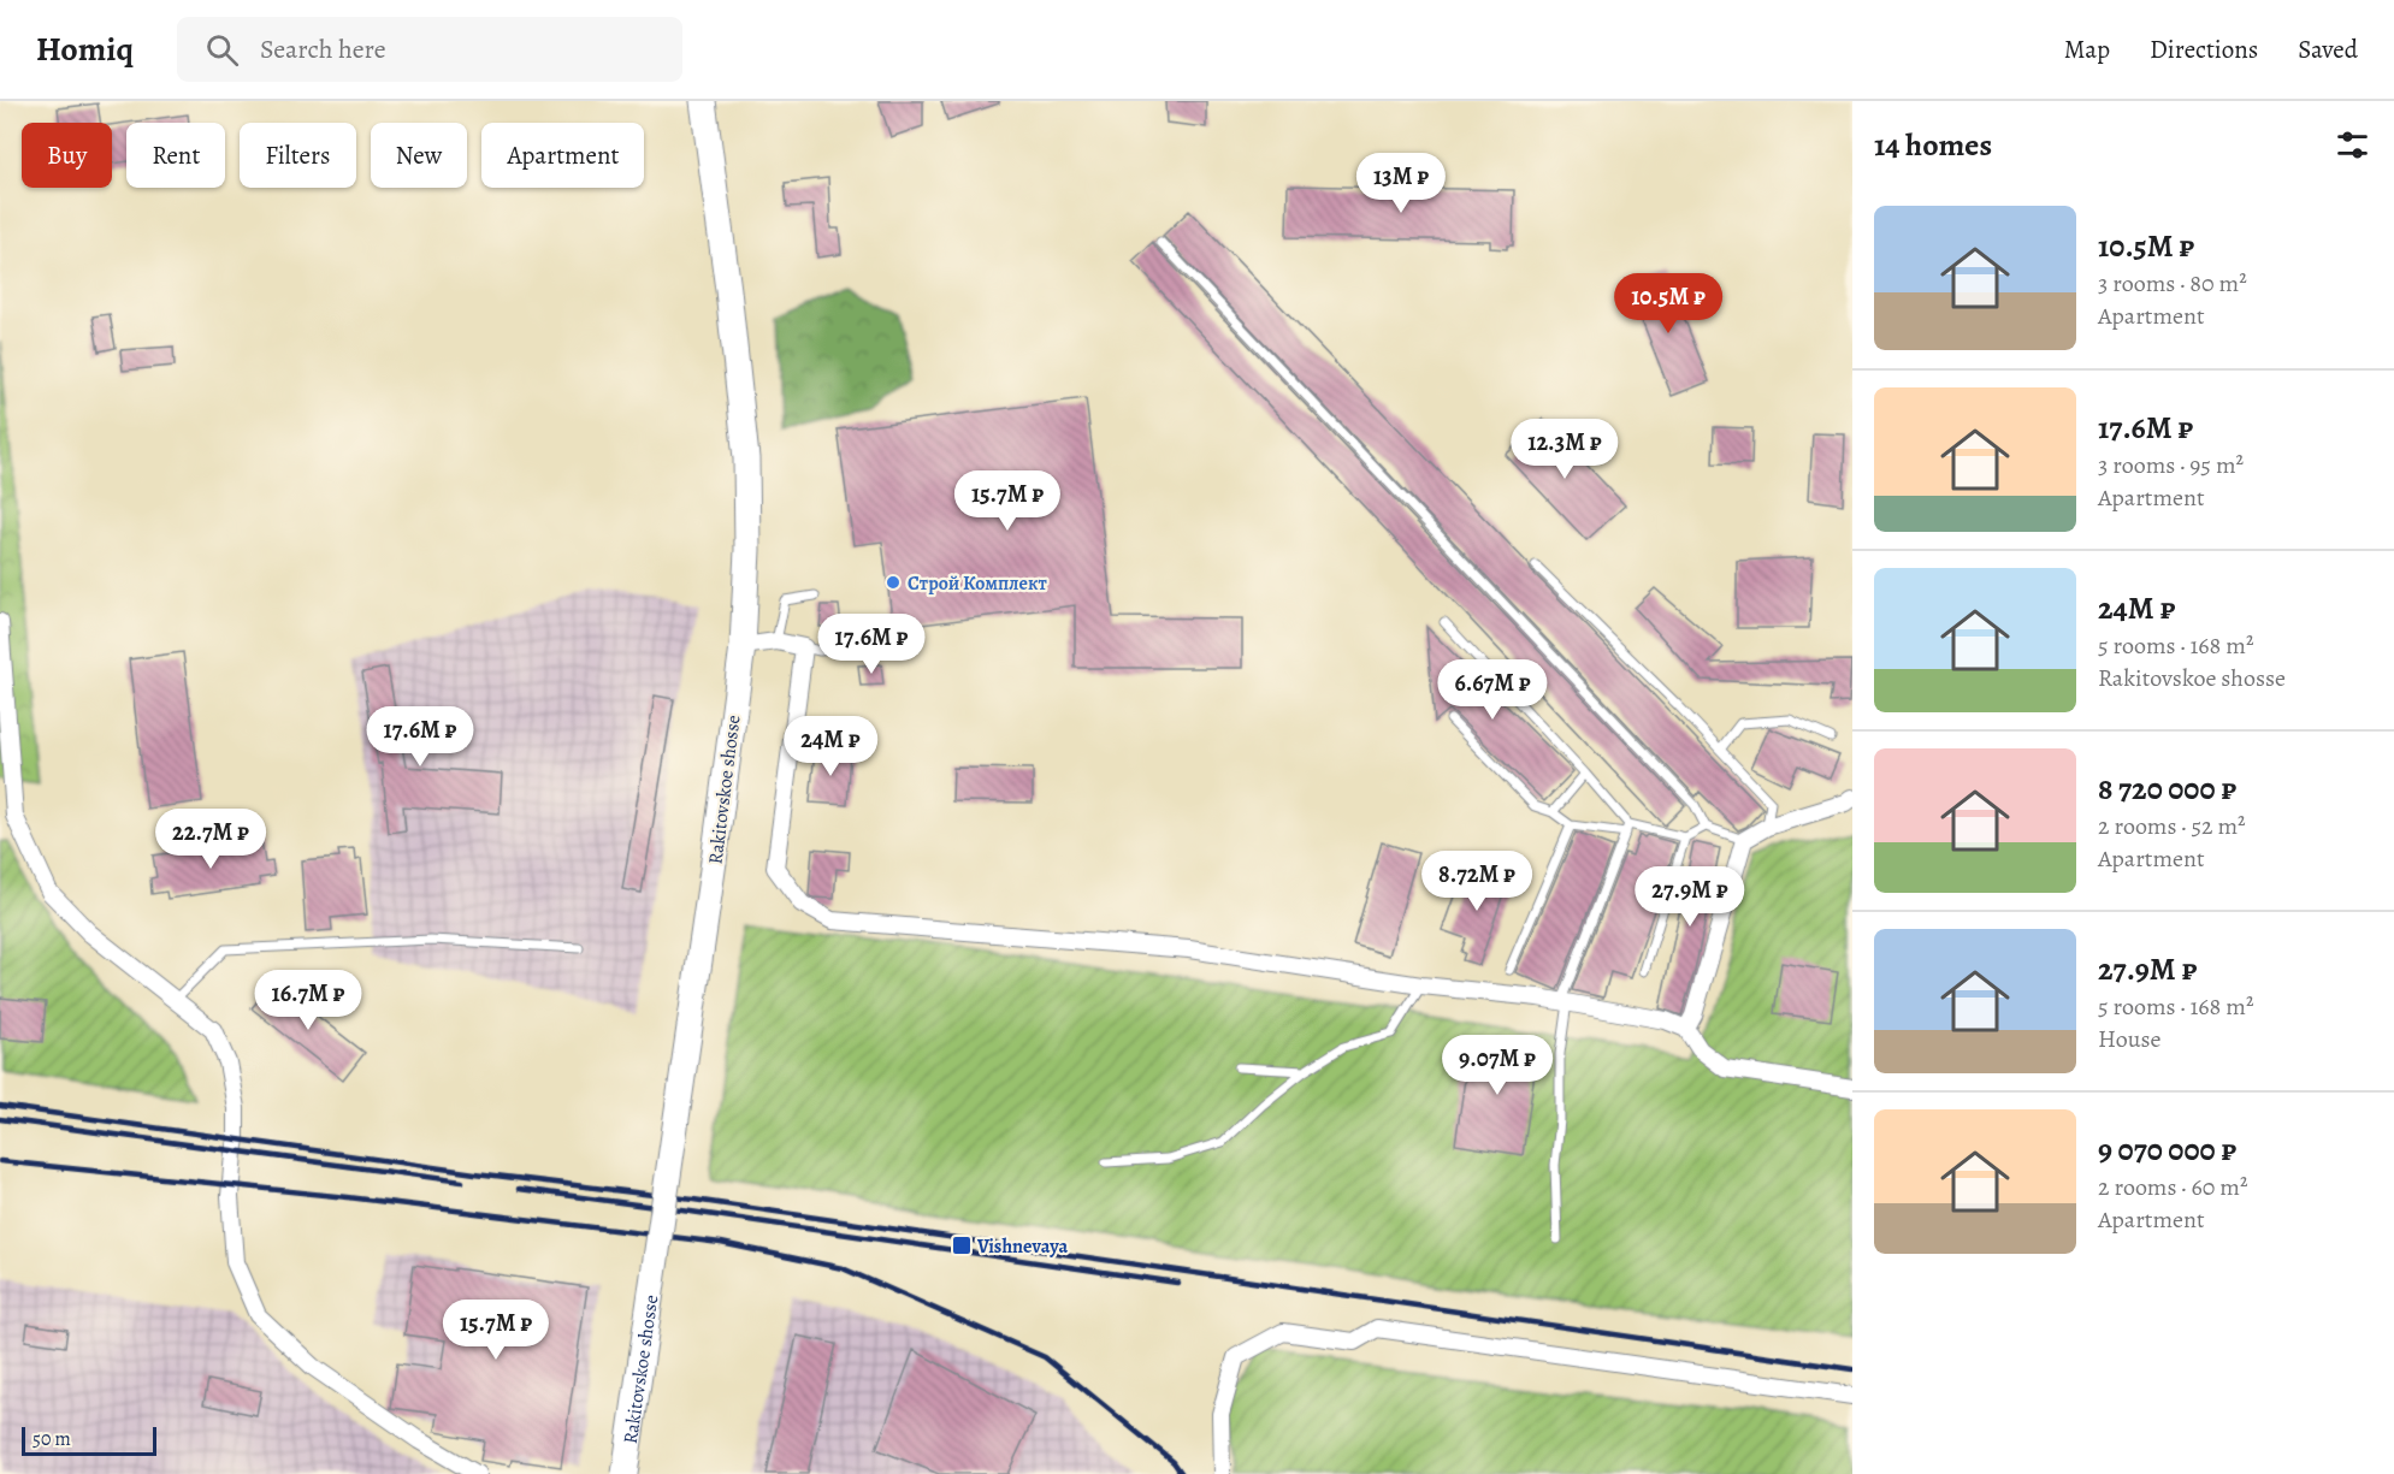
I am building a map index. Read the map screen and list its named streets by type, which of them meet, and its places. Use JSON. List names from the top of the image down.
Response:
{
  "streets": {
    "main road": ["Rakitovskoe shosse"]
  },
  "places": {
    "other": ["Строй Комплект"],
    "transit": ["Vishnevaya"]
  },
  "scale_bar": "50 m",
  "page": {
    "header": "Homiq",
    "search": "Search here",
    "nav": ["Map", "Directions", "Saved"],
    "heading": "14 homes",
    "chip": [
      "Buy",
      "Rent",
      "Filters",
      "New",
      "Apartment"
    ],
    "price": [
      "13M ₽",
      "10.5M ₽",
      "12.3M ₽",
      "15.7M ₽",
      "17.6M ₽",
      "6.67M ₽",
      "17.6M ₽",
      "24M ₽",
      "22.7M ₽",
      "8.72M ₽",
      "27.9M ₽",
      "16.7M ₽",
      "9.07M ₽",
      "15.7M ₽"
    ],
    "list": [
      {
        "name": "10.5M ₽",
        "note": "3 rooms · 80 m² · Apartment"
      },
      {
        "name": "17.6M ₽",
        "note": "3 rooms · 95 m² · Apartment"
      },
      {
        "name": "24M ₽",
        "note": "5 rooms · 168 m² · Rakitovskoe shosse"
      },
      {
        "name": "8 720 000 ₽",
        "note": "2 rooms · 52 m² · Apartment"
      },
      {
        "name": "27.9M ₽",
        "note": "5 rooms · 168 m² · House"
      },
      {
        "name": "9 070 000 ₽",
        "note": "2 rooms · 60 m² · Apartment"
      }
    ],
    "scale": "50 m"
  }
}
